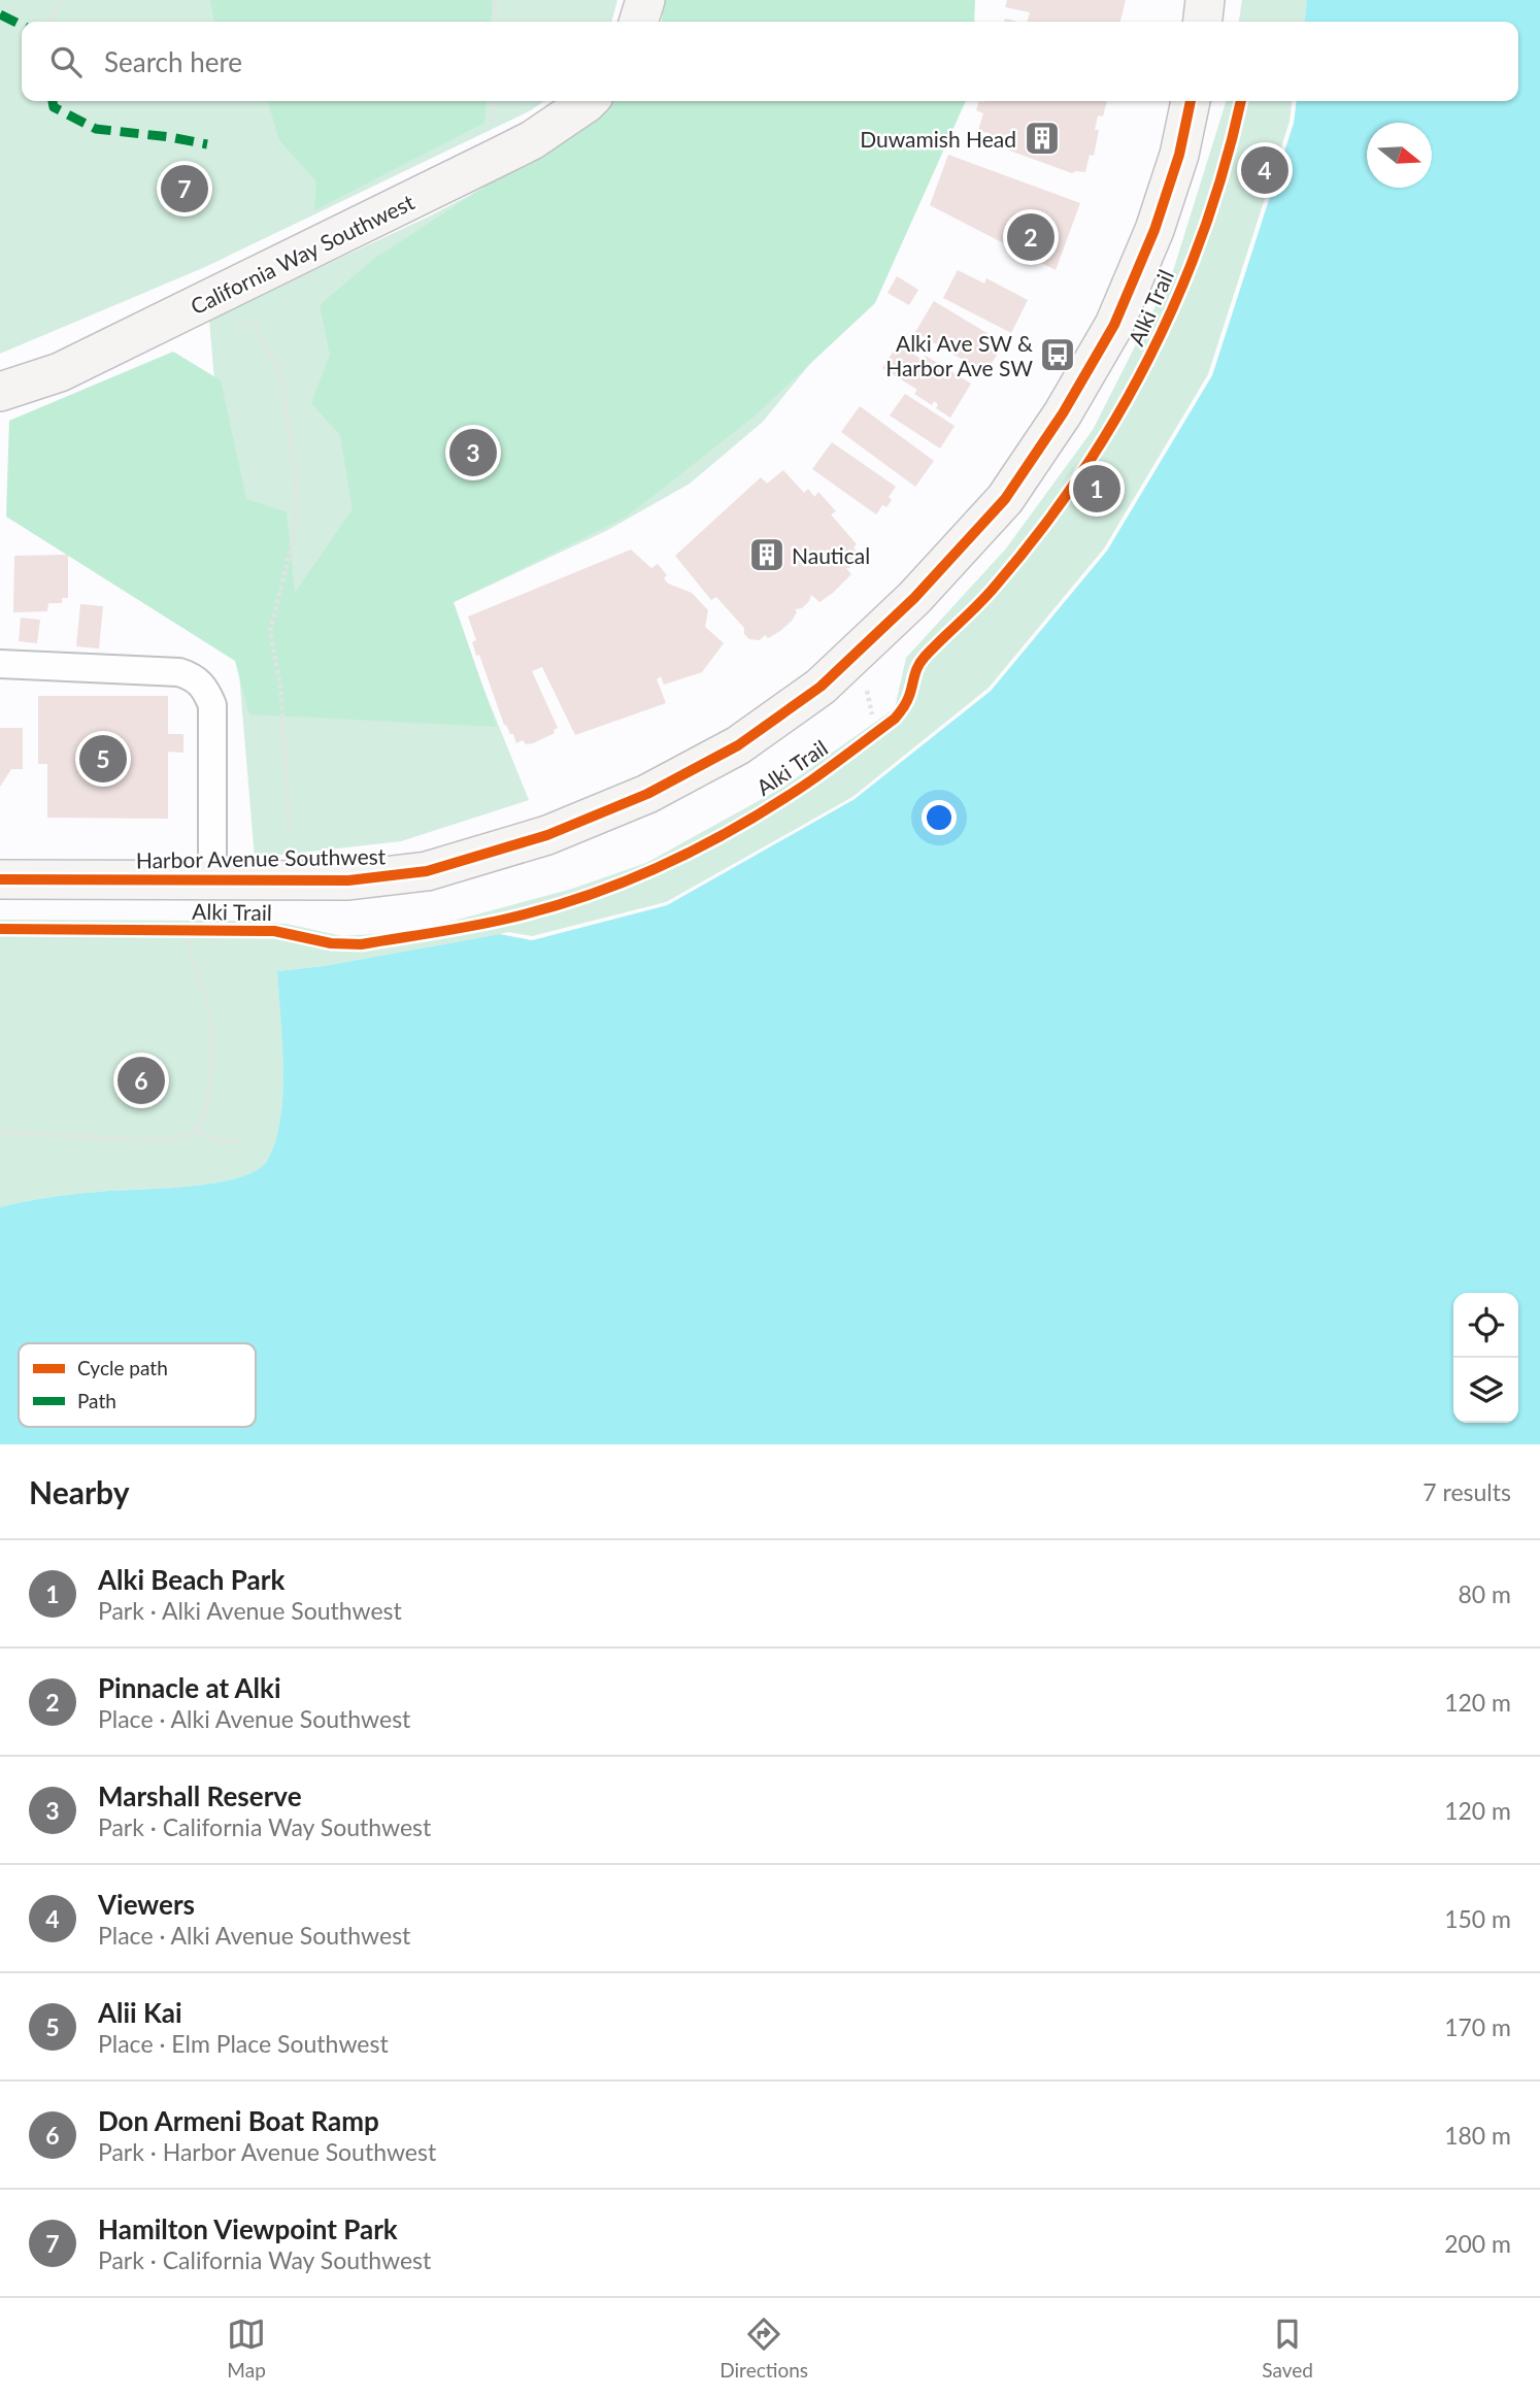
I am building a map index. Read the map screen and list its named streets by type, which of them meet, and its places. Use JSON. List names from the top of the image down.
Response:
{
  "streets": {
    "main road": ["California Way Southwest", "Harbor Avenue Southwest"],
    "cycle path": ["Alki Trail"]
  },
  "places": {
    "building": ["Duwamish Head", "Nautical"],
    "bus stop": ["Alki Ave SW & Harbor Ave SW"]
  },
  "legend": ["Cycle path", "Path"],
  "north": "right",
  "page": {
    "search": "Search here",
    "pins": [
      "4",
      "7",
      "2",
      "3",
      "1",
      "5",
      "6"
    ],
    "heading": ["Nearby", "7 results"],
    "list": [
      {
        "mark": "1",
        "name": "Alki Beach Park",
        "note": "Park · Alki Avenue Southwest",
        "value": "80 m"
      },
      {
        "mark": "2",
        "name": "Pinnacle at Alki",
        "note": "Place · Alki Avenue Southwest",
        "value": "120 m"
      },
      {
        "mark": "3",
        "name": "Marshall Reserve",
        "note": "Park · California Way Southwest",
        "value": "120 m"
      },
      {
        "mark": "4",
        "name": "Viewers",
        "note": "Place · Alki Avenue Southwest",
        "value": "150 m"
      },
      {
        "mark": "5",
        "name": "Alii Kai",
        "note": "Place · Elm Place Southwest",
        "value": "170 m"
      },
      {
        "mark": "6",
        "name": "Don Armeni Boat Ramp",
        "note": "Park · Harbor Avenue Southwest",
        "value": "180 m"
      },
      {
        "mark": "7",
        "name": "Hamilton Viewpoint Park",
        "note": "Park · California Way Southwest",
        "value": "200 m"
      }
    ],
    "nav": ["Map", "Directions", "Saved"]
  }
}
